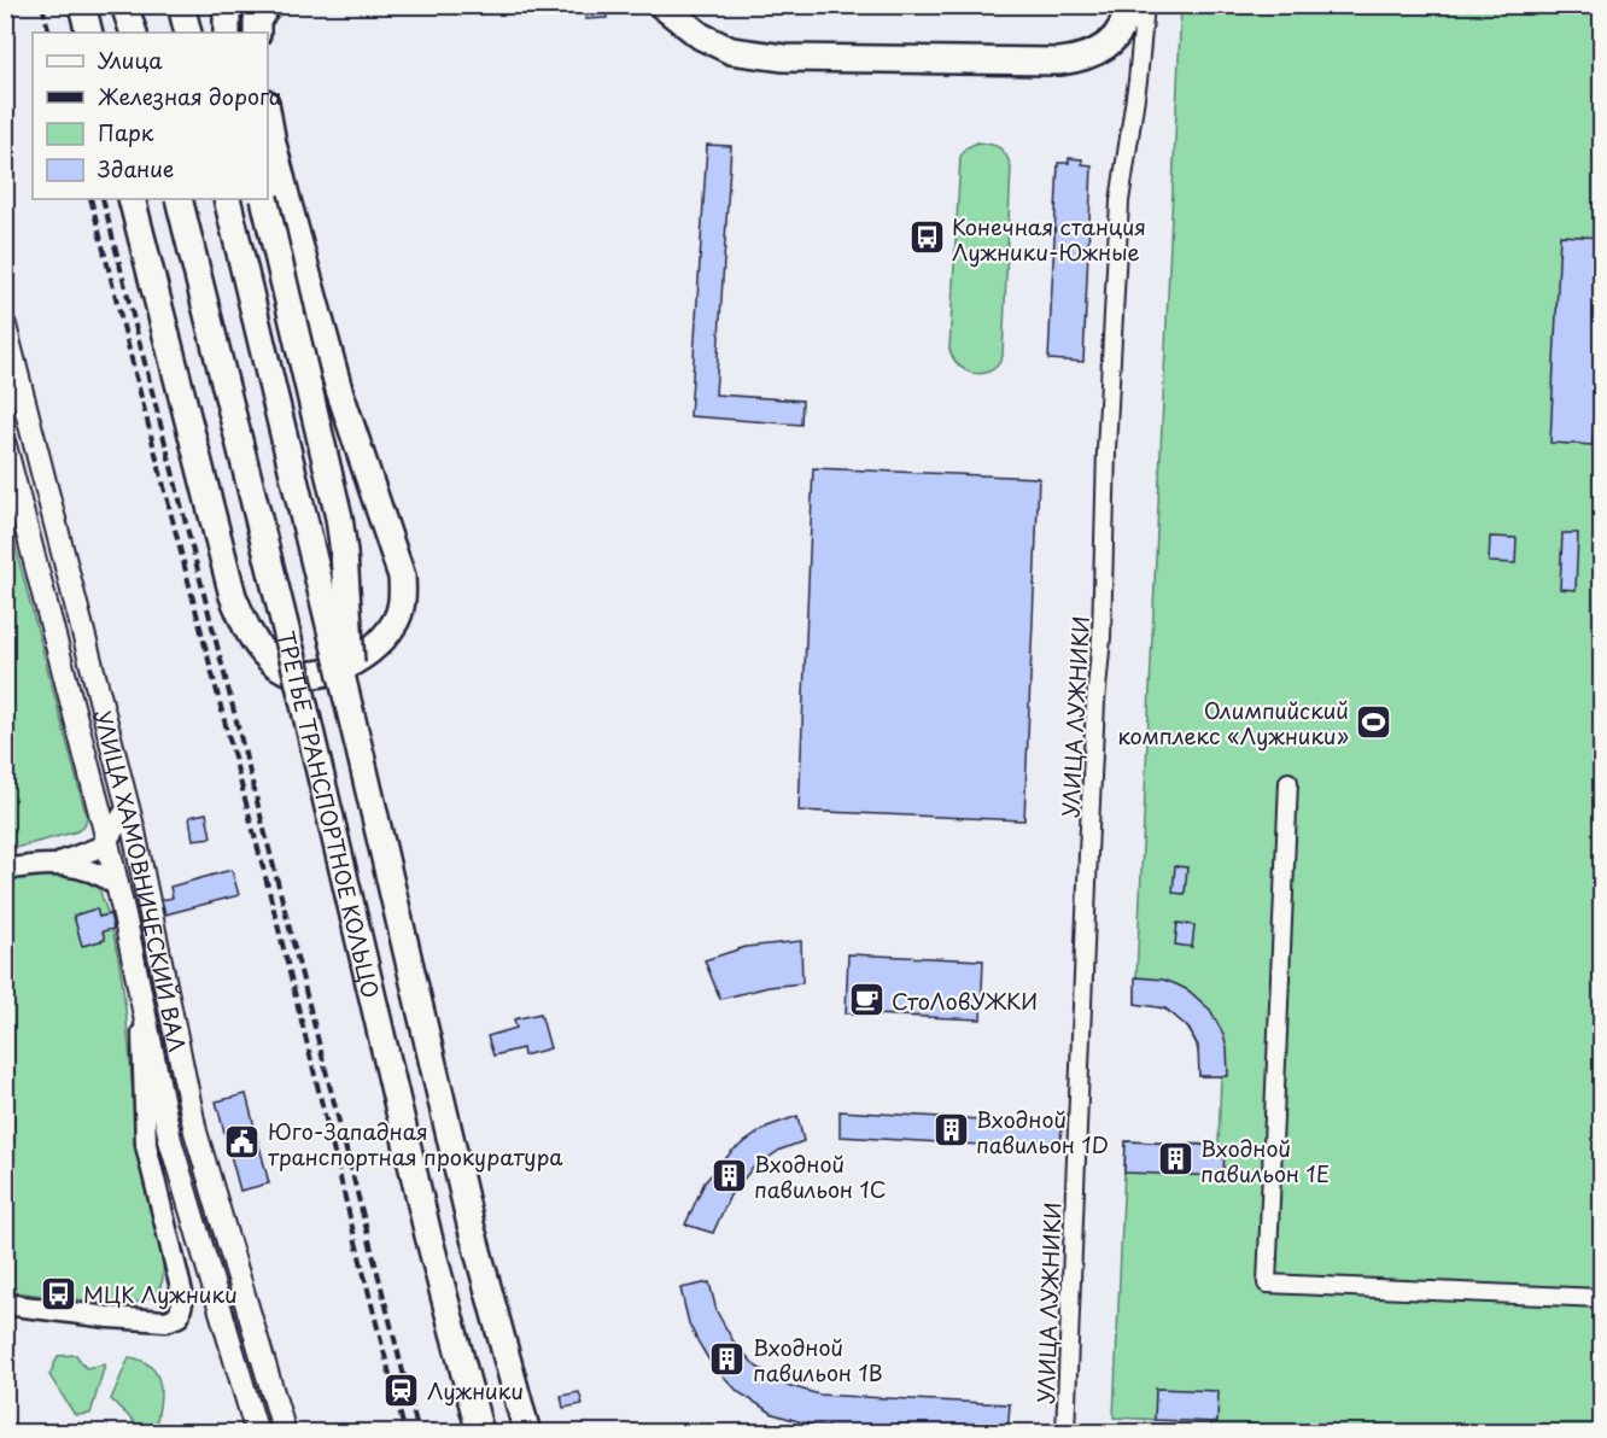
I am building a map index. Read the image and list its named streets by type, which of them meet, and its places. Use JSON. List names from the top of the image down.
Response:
{
  "streets": {
    "main road": ["ТРЕТЬЕ ТРАНСПОРТНОЕ КОЛЬЦО", "УЛИЦА ХАМОВНИЧЕСКИЙ ВАЛ"],
    "street": ["УЛИЦА ЛУЖНИКИ"]
  },
  "places": {
    "bus stop": ["Конечная станция Лужники-Южные", "МЦК Лужники"],
    "sports": ["Олимпийский комплекс «Лужники»"],
    "cafe": ["СтоЛовУЖКИ"],
    "building": [
      "Входной павильон 1D",
      "Входной павильон 1E",
      "Входной павильон 1C",
      "Входной павильон 1B"
    ],
    "public building": ["Юго-Западная транспортная прокуратура"],
    "station": ["Лужники"]
  },
  "legend": [
    "Улица",
    "Железная дорога",
    "Парк",
    "Здание"
  ]
}
